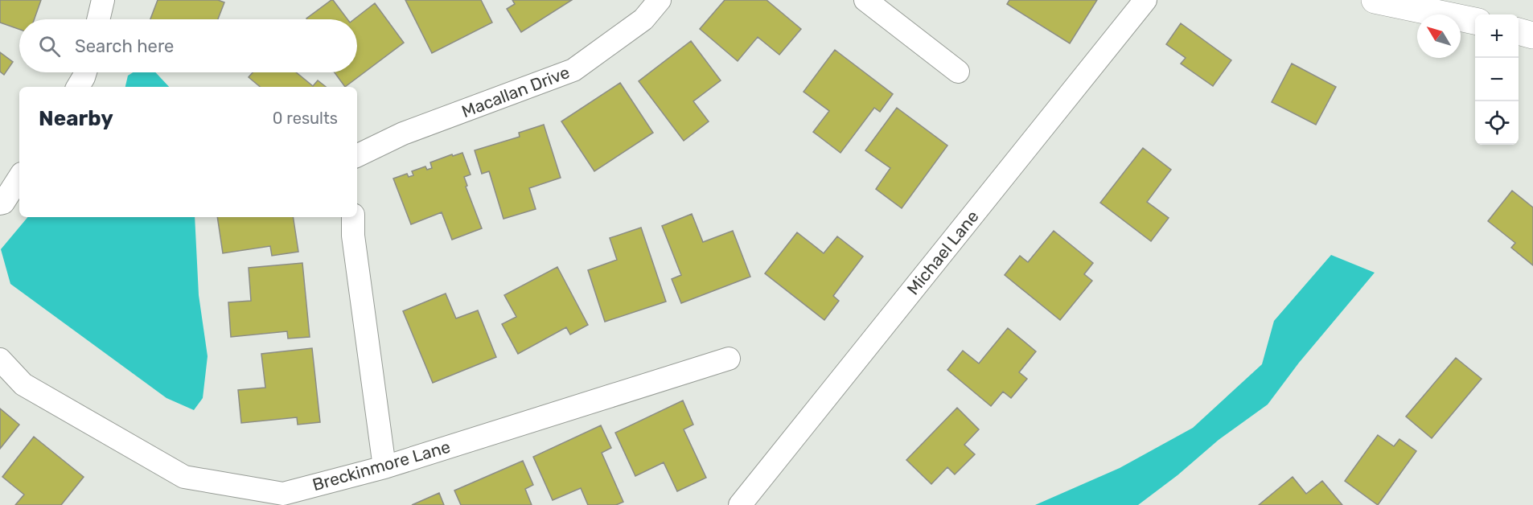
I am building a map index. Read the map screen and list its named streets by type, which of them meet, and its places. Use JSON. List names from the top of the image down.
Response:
{
  "streets": {
    "street": ["Macallan Drive", "Michael Lane", "Breckinmore Lane"]
  },
  "north": "top left",
  "page": {
    "map_buttons": ["+", "−"],
    "search": "Search here",
    "heading": ["Nearby", "0 results"]
  }
}
